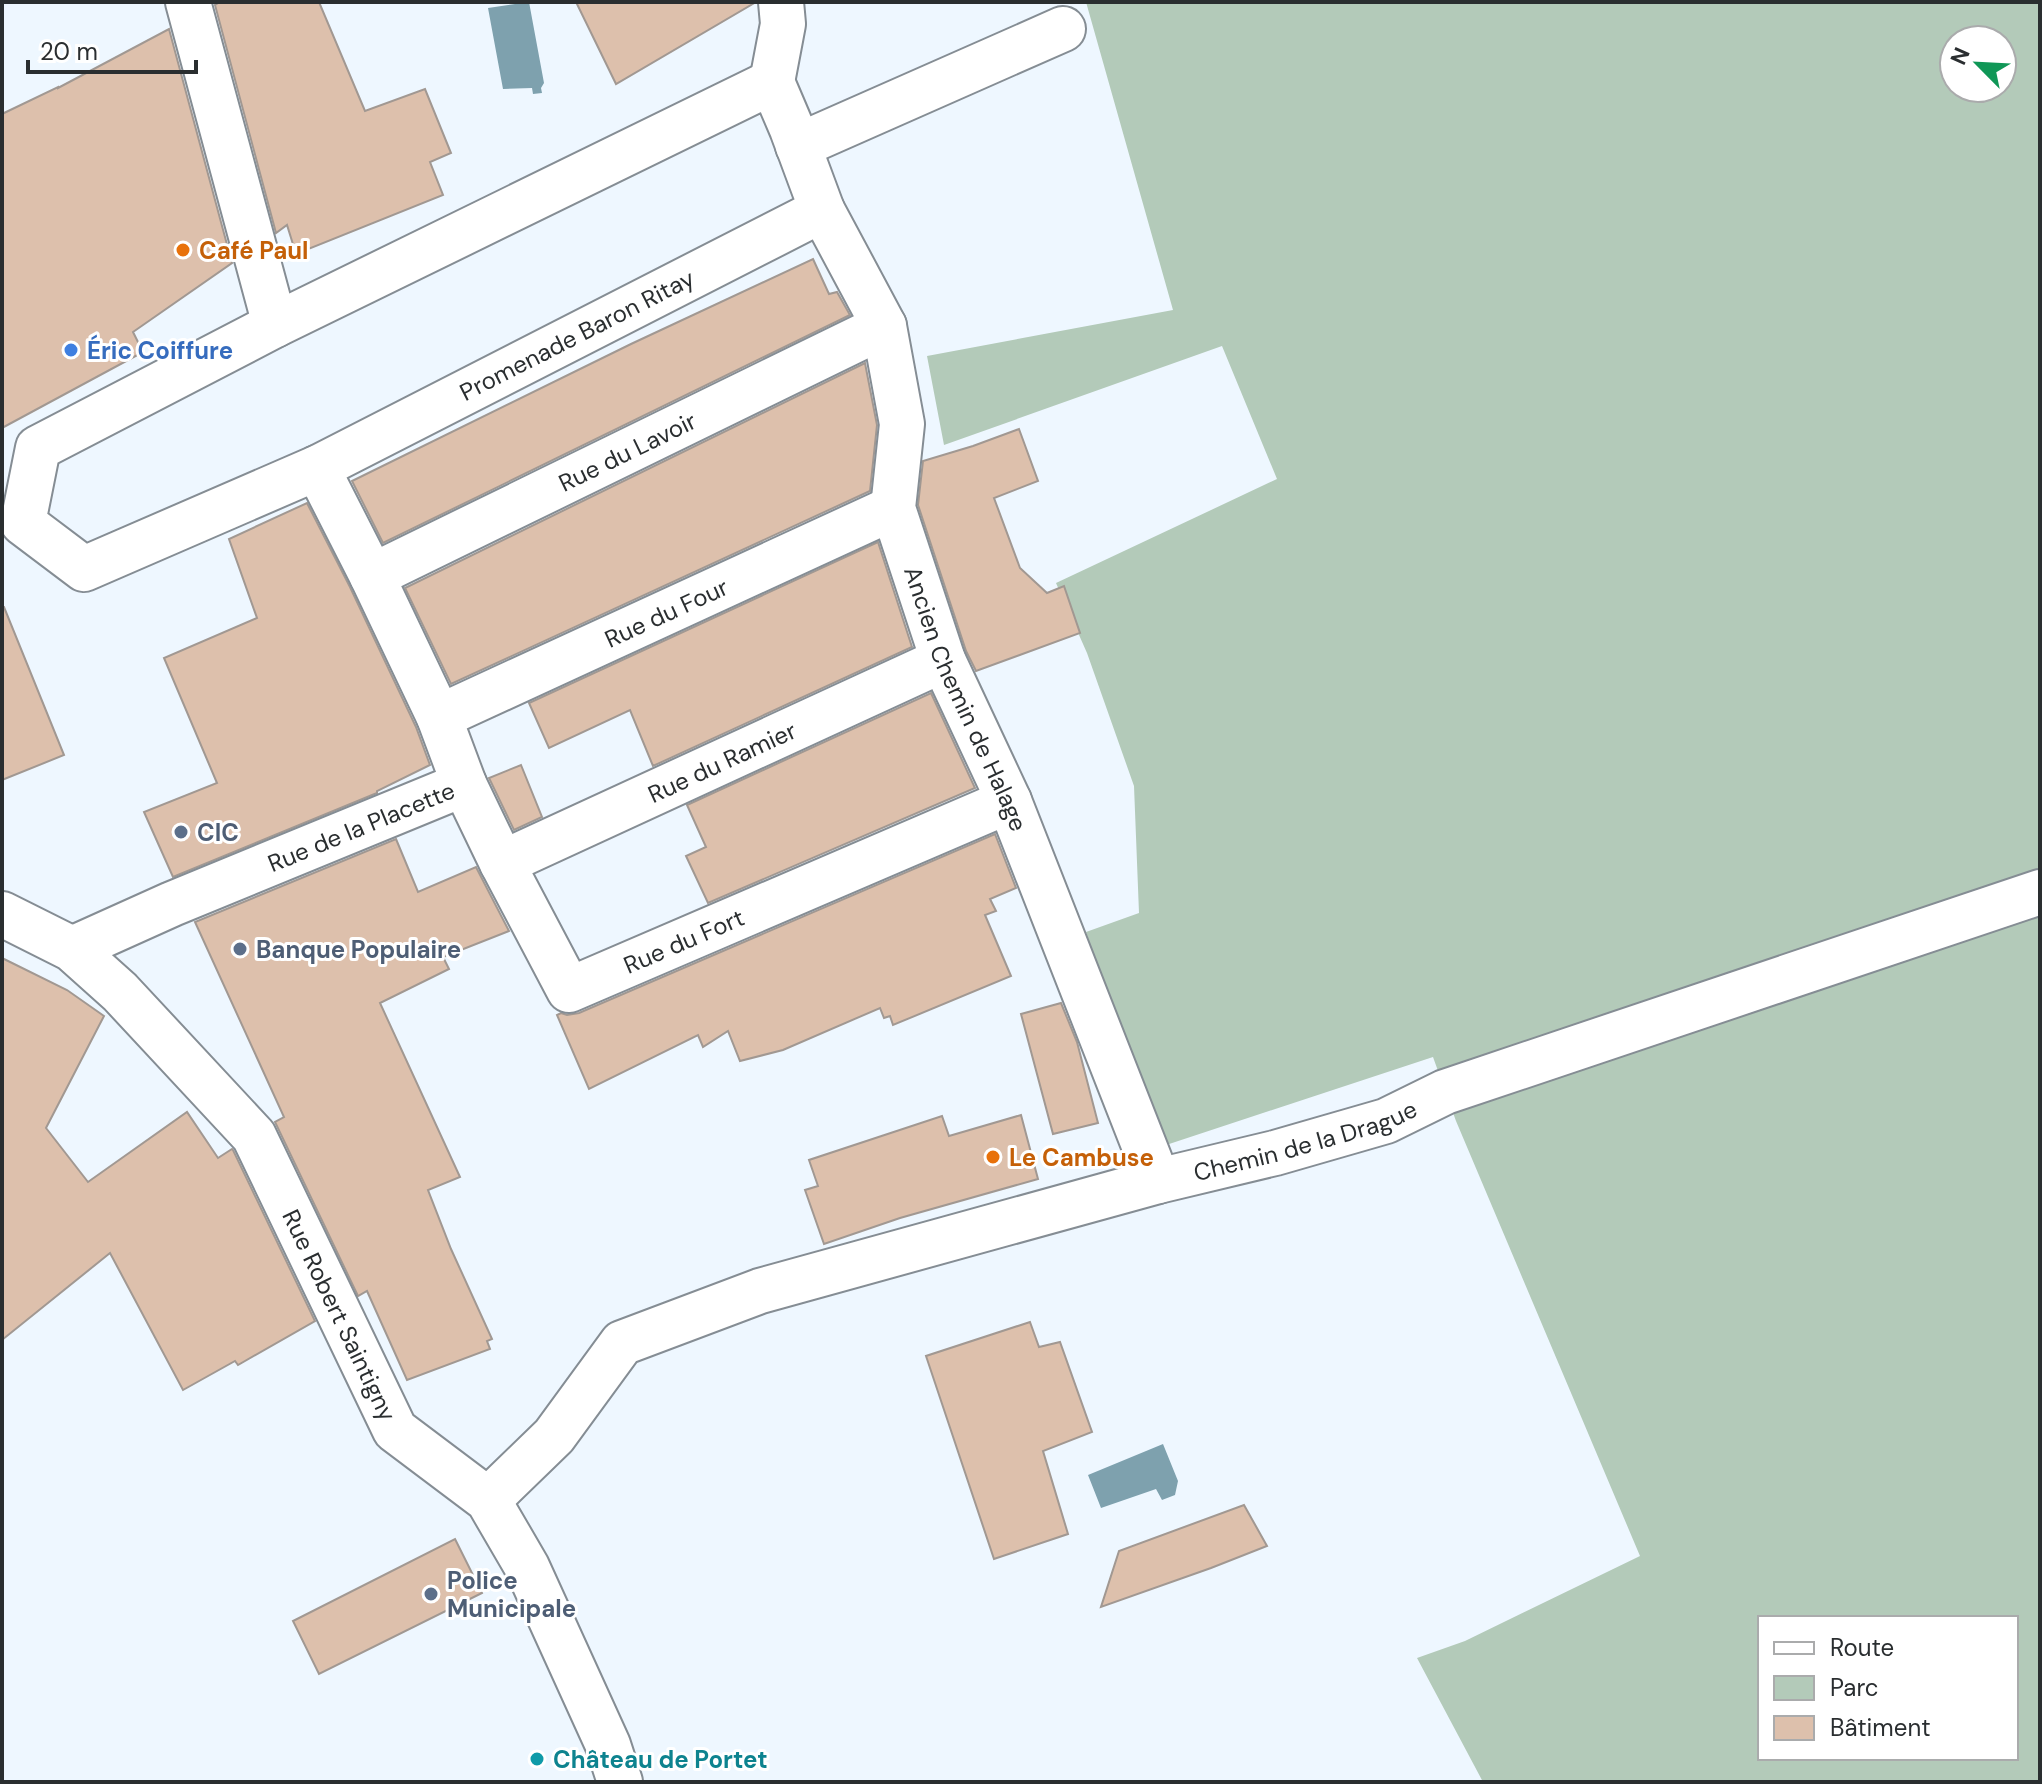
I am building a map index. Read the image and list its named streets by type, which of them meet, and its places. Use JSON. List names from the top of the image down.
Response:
{
  "streets": {
    "street": [
      "Promenade Baron Ritay",
      "Rue du Lavoir",
      "Rue du Four",
      "Ancien Chemin de Halage",
      "Rue du Ramier",
      "Rue de la Placette",
      "Rue du Fort",
      "Chemin de la Drague",
      "Rue Robert Saintigny"
    ]
  },
  "crossings": [
    ["Promenade Baron Ritay", "Ancien Chemin de Halage"],
    ["Promenade Baron Ritay", "Rue de la Placette"],
    ["Rue du Lavoir", "Ancien Chemin de Halage"],
    ["Rue du Lavoir", "Rue de la Placette"],
    ["Rue du Four", "Ancien Chemin de Halage"],
    ["Rue du Four", "Rue de la Placette"],
    ["Ancien Chemin de Halage", "Rue du Ramier"],
    ["Ancien Chemin de Halage", "Rue du Fort"],
    ["Ancien Chemin de Halage", "Chemin de la Drague"],
    ["Rue du Ramier", "Rue du Fort"],
    ["Rue de la Placette", "Rue du Fort"],
    ["Rue de la Placette", "Rue Robert Saintigny"],
    ["Chemin de la Drague", "Rue Robert Saintigny"]
  ],
  "places": [
    "Café Paul",
    "Éric Coiffure",
    "CIC",
    "Banque Populaire",
    "Le Cambuse",
    "Police Municipale",
    "Château de Portet"
  ],
  "legend": ["Route", "Parc", "Bâtiment"],
  "scale_bar": "20 m",
  "north": "top left"
}
